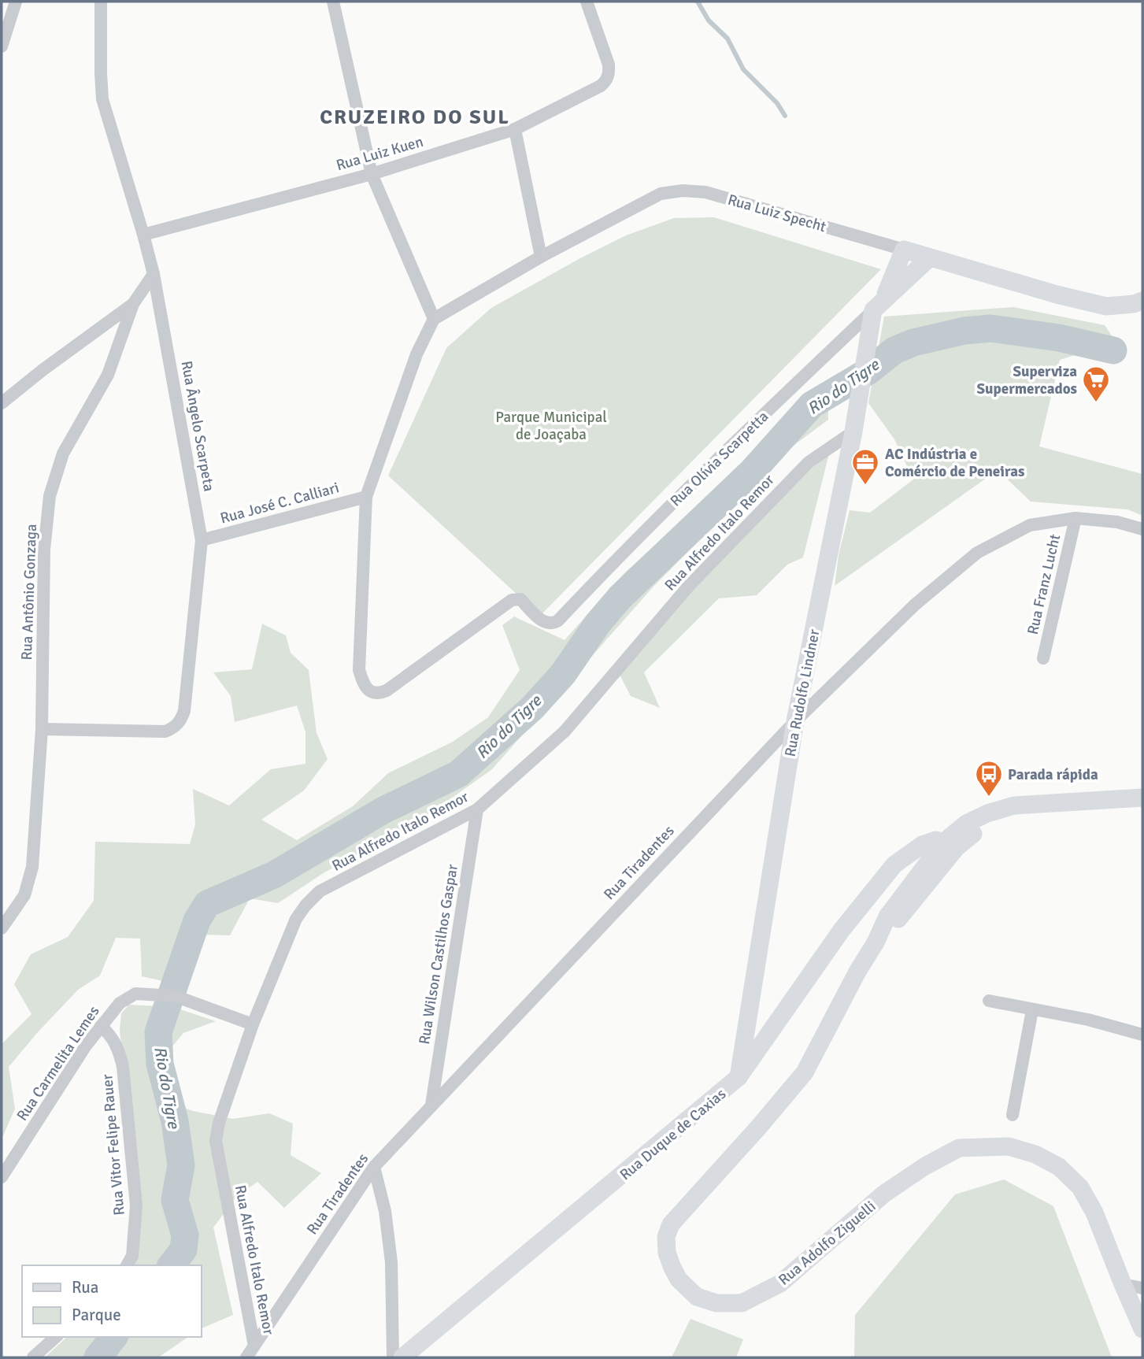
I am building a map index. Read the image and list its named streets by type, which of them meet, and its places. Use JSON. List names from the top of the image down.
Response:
{
  "streets": {
    "street": [
      "Rua Luiz Kuen",
      "Rua Luiz Specht",
      "Rua Ângelo Scarpeta",
      "Rua Olívia Scarpetta",
      "Rua José C. Calliari",
      "Rua Alfredo Italo Remor",
      "Rua Franz Lucht",
      "Rua Antônio Gonzaga",
      "Rua Rudolfo Lindner",
      "Rua Tiradentes",
      "Rua Wilson Castilhos Gaspar",
      "Rua Carmelita Lemes",
      "Rua Duque de Caxias",
      "Rua Vitor Felipe Rauer",
      "Rua Adolfo Ziguelli"
    ]
  },
  "crossings": [
    ["Rua Luiz Kuen", "Rua Ângelo Scarpeta"],
    ["Rua Luiz Specht", "Rua Olívia Scarpetta"],
    ["Rua Ângelo Scarpeta", "Rua José C. Calliari"],
    ["Rua Ângelo Scarpeta", "Rua Antônio Gonzaga"],
    ["Rua Olívia Scarpetta", "Rua José C. Calliari"],
    ["Rua Olívia Scarpetta", "Rua Rudolfo Lindner"],
    ["Rua Alfredo Italo Remor", "Rua Rudolfo Lindner"],
    ["Rua Alfredo Italo Remor", "Rua Tiradentes"],
    ["Rua Alfredo Italo Remor", "Rua Wilson Castilhos Gaspar"],
    ["Rua Alfredo Italo Remor", "Rua Carmelita Lemes"],
    ["Rua Franz Lucht", "Rua Tiradentes"],
    ["Rua Rudolfo Lindner", "Rua Tiradentes"],
    ["Rua Rudolfo Lindner", "Rua Duque de Caxias"],
    ["Rua Tiradentes", "Rua Wilson Castilhos Gaspar"],
    ["Rua Carmelita Lemes", "Rua Vitor Felipe Rauer"],
    ["Rua Duque de Caxias", "Rua Adolfo Ziguelli"]
  ],
  "districts": ["CRUZEIRO DO SUL"],
  "water": ["Rio do Tigre"],
  "parks": ["Parque Municipal de Joaçaba"],
  "places": {
    "supermarket": ["Superviza Supermercados"],
    "office": ["AC Indústria e Comércio de Peneiras"],
    "bus stop": ["Parada rápida"]
  },
  "legend": ["Rua", "Parque"]
}
